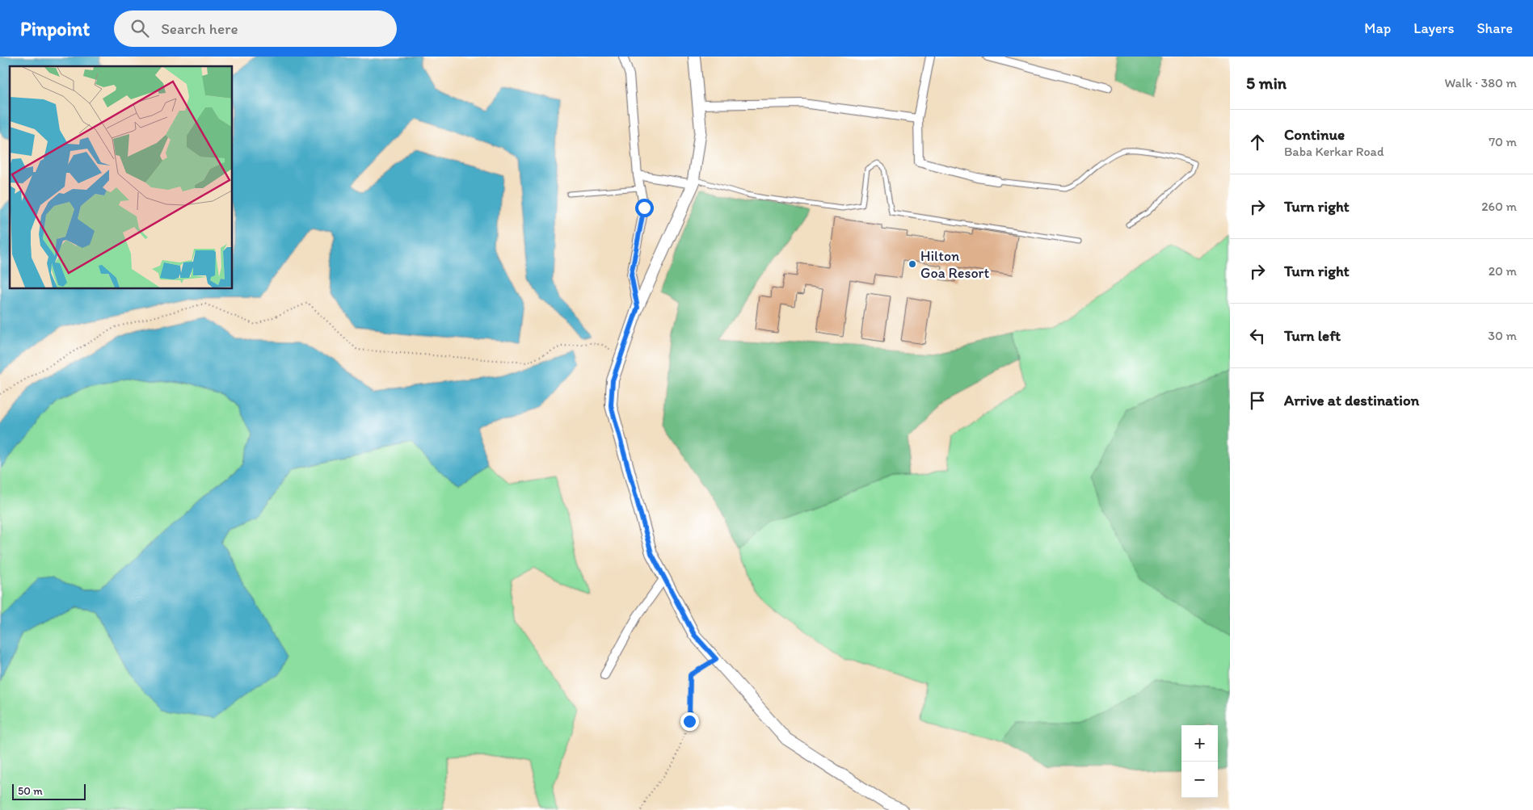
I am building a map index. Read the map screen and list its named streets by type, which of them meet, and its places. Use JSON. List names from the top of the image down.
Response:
{
  "places": ["Hilton Goa Resort"],
  "scale_bar": "50 m",
  "page": {
    "header": "Pinpoint",
    "search": "Search here",
    "nav": ["Map", "Layers", "Share"],
    "heading": ["5 min", "Walk · 380 m"],
    "list": [
      ["Continue", "Baba Kerkar Road", "70 m"],
      ["Turn right", "260 m"],
      ["Turn right", "20 m"],
      ["Turn left", "30 m"],
      "Arrive at destination"
    ],
    "map_buttons": ["+", "−"],
    "scale": "50 m"
  }
}
